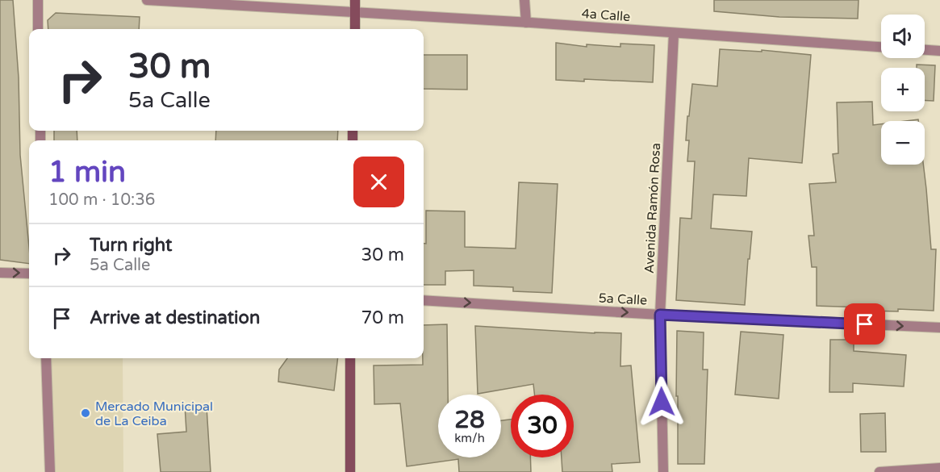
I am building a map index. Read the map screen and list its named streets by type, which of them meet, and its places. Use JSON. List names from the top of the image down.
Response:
{
  "streets": {
    "street": ["4a Calle", "Avenida Ramón Rosa", "5a Calle"]
  },
  "crossings": [
    ["4a Calle", "Avenida Ramón Rosa"],
    ["Avenida Ramón Rosa", "5a Calle"]
  ],
  "one_way": ["5a Calle"],
  "places": ["Mercado Municipal de La Ceiba"],
  "page": {
    "map_buttons": ["+", "−"],
    "turn": ["30 m", "5a Calle"],
    "heading": ["1 min", "100 m · 10:36"],
    "list": [
      {
        "name": "Turn right",
        "note": "5a Calle",
        "value": "30 m"
      },
      {
        "name": "Arrive at destination",
        "value": "70 m"
      }
    ],
    "speed": "28 km/h",
    "limit": "30"
  }
}
